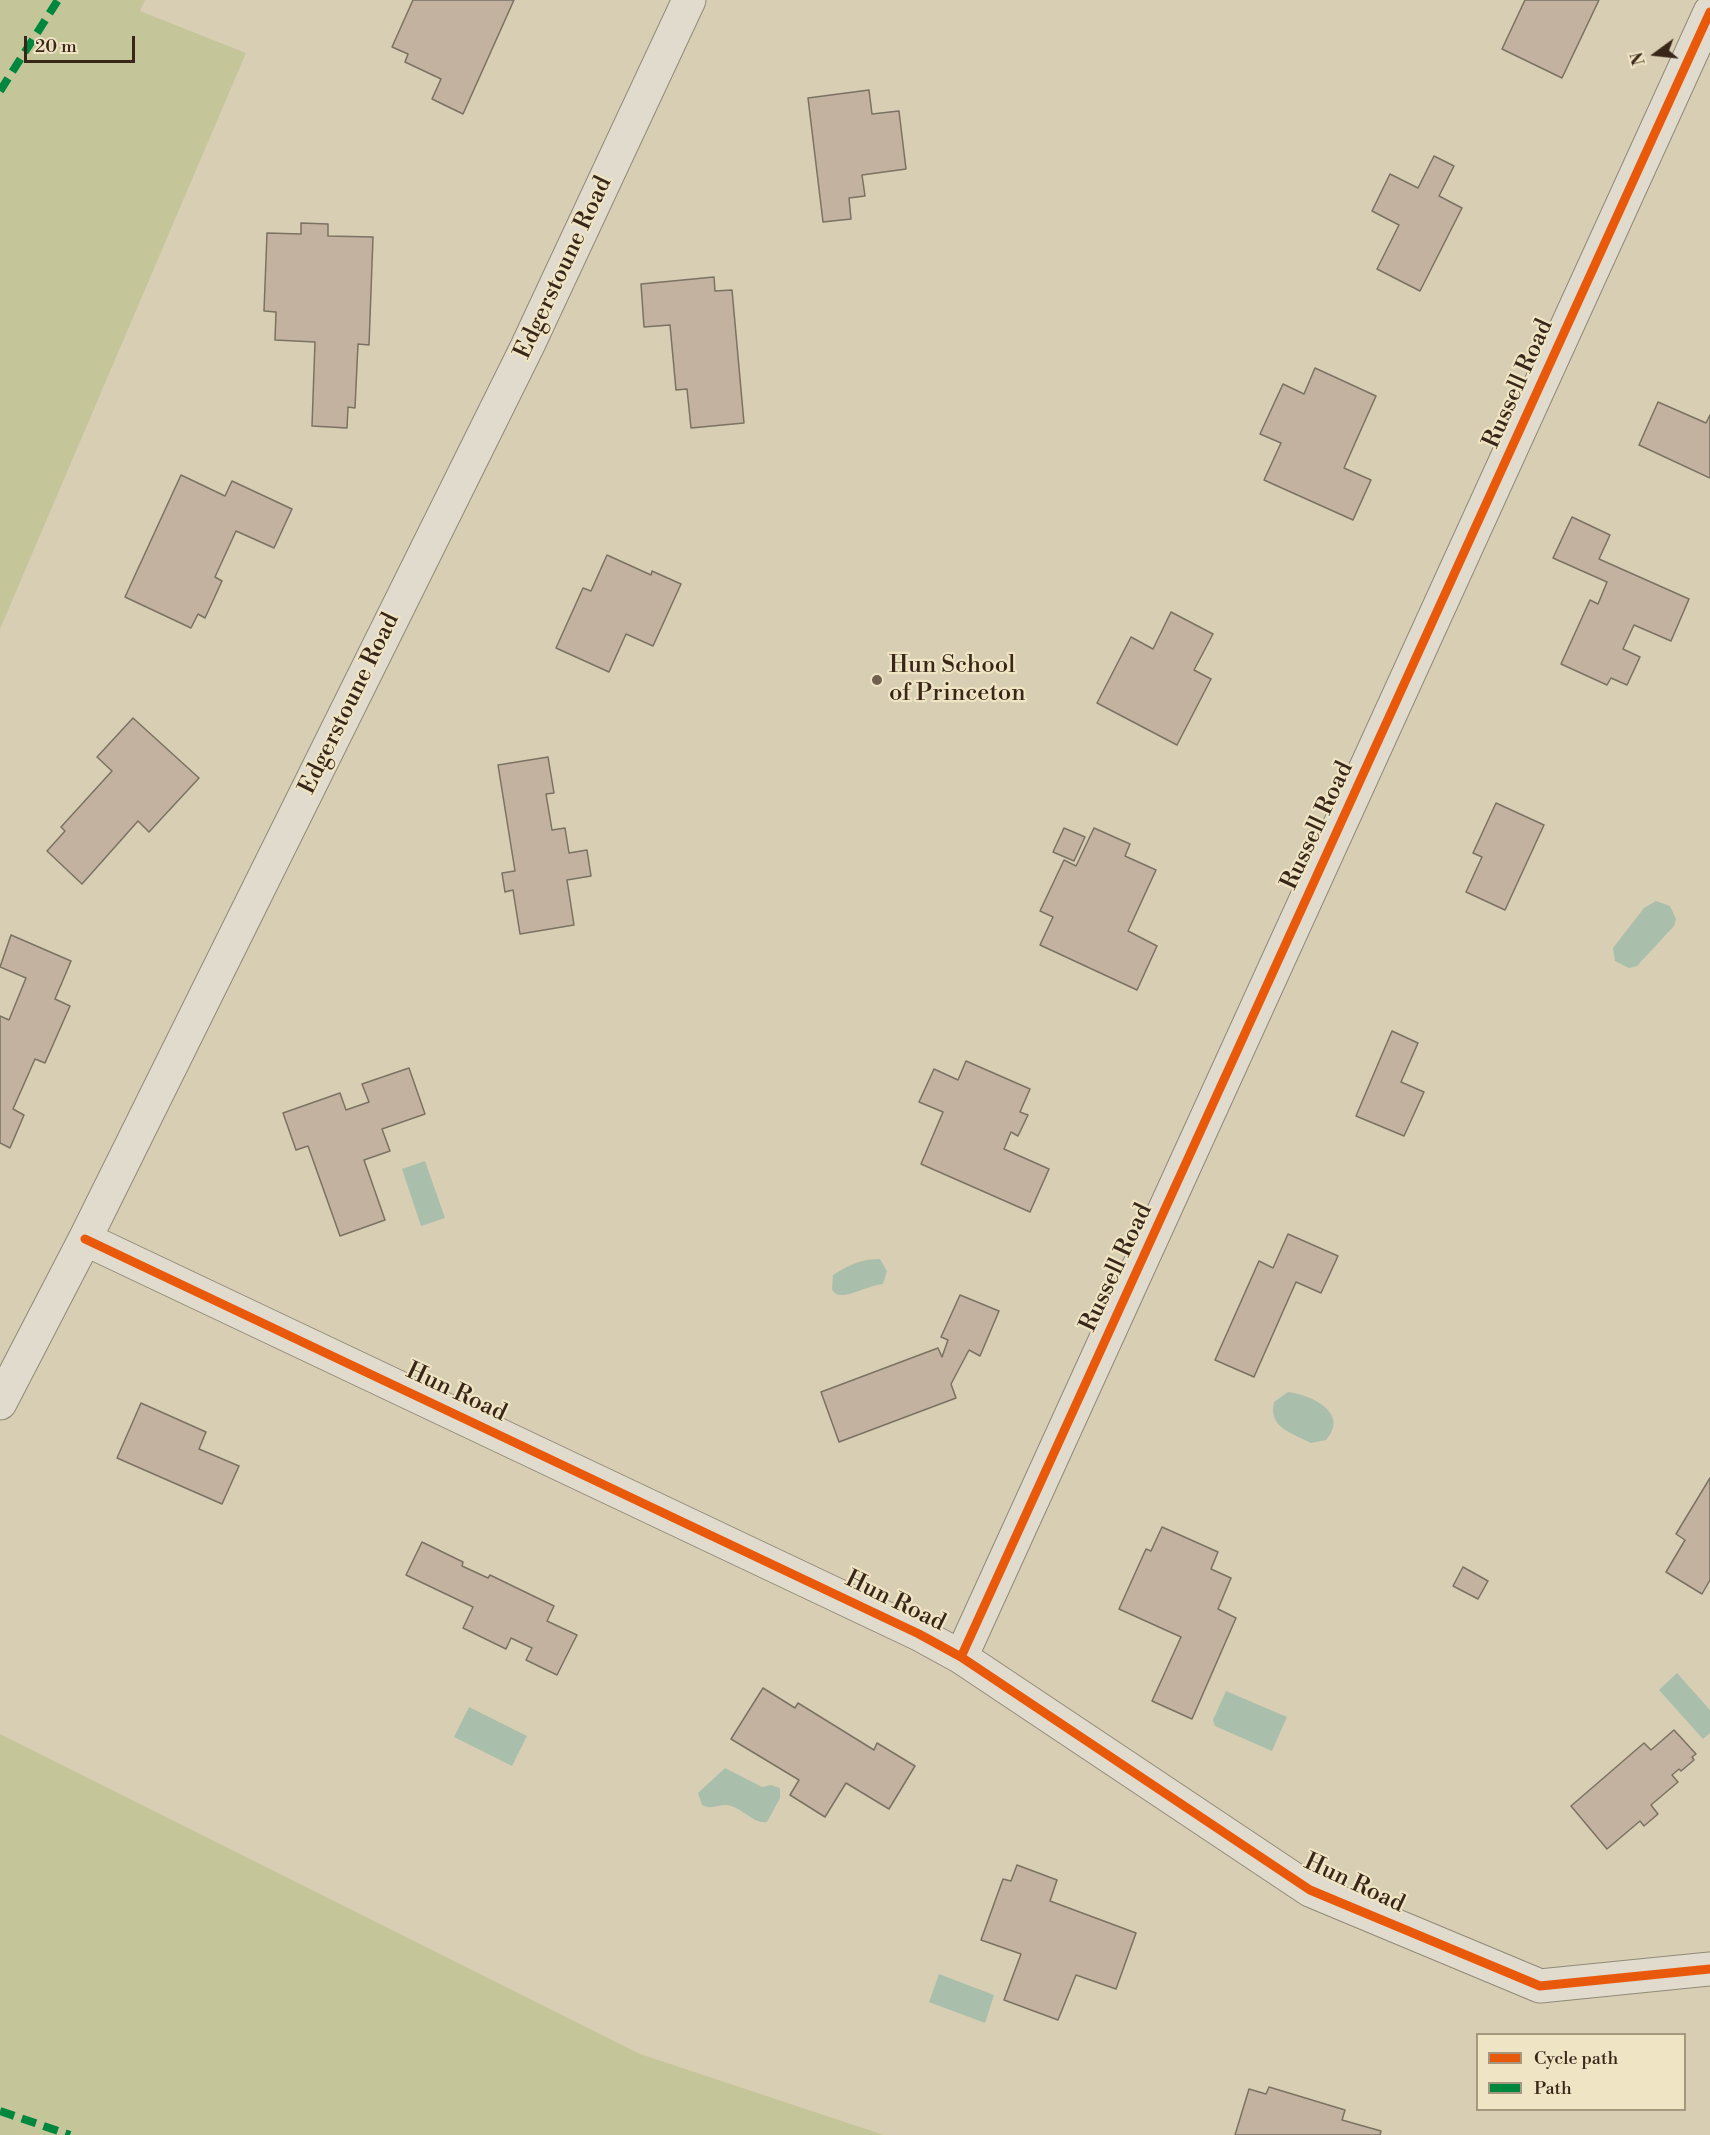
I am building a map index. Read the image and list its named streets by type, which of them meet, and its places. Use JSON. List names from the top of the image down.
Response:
{
  "streets": {
    "street": ["Edgerstoune Road", "Russell Road", "Hun Road"]
  },
  "crossings": [
    ["Edgerstoune Road", "Hun Road"],
    ["Russell Road", "Hun Road"]
  ],
  "places": ["Hun School of Princeton"],
  "legend": ["Cycle path", "Path"],
  "scale_bar": "20 m",
  "north": "left"
}
